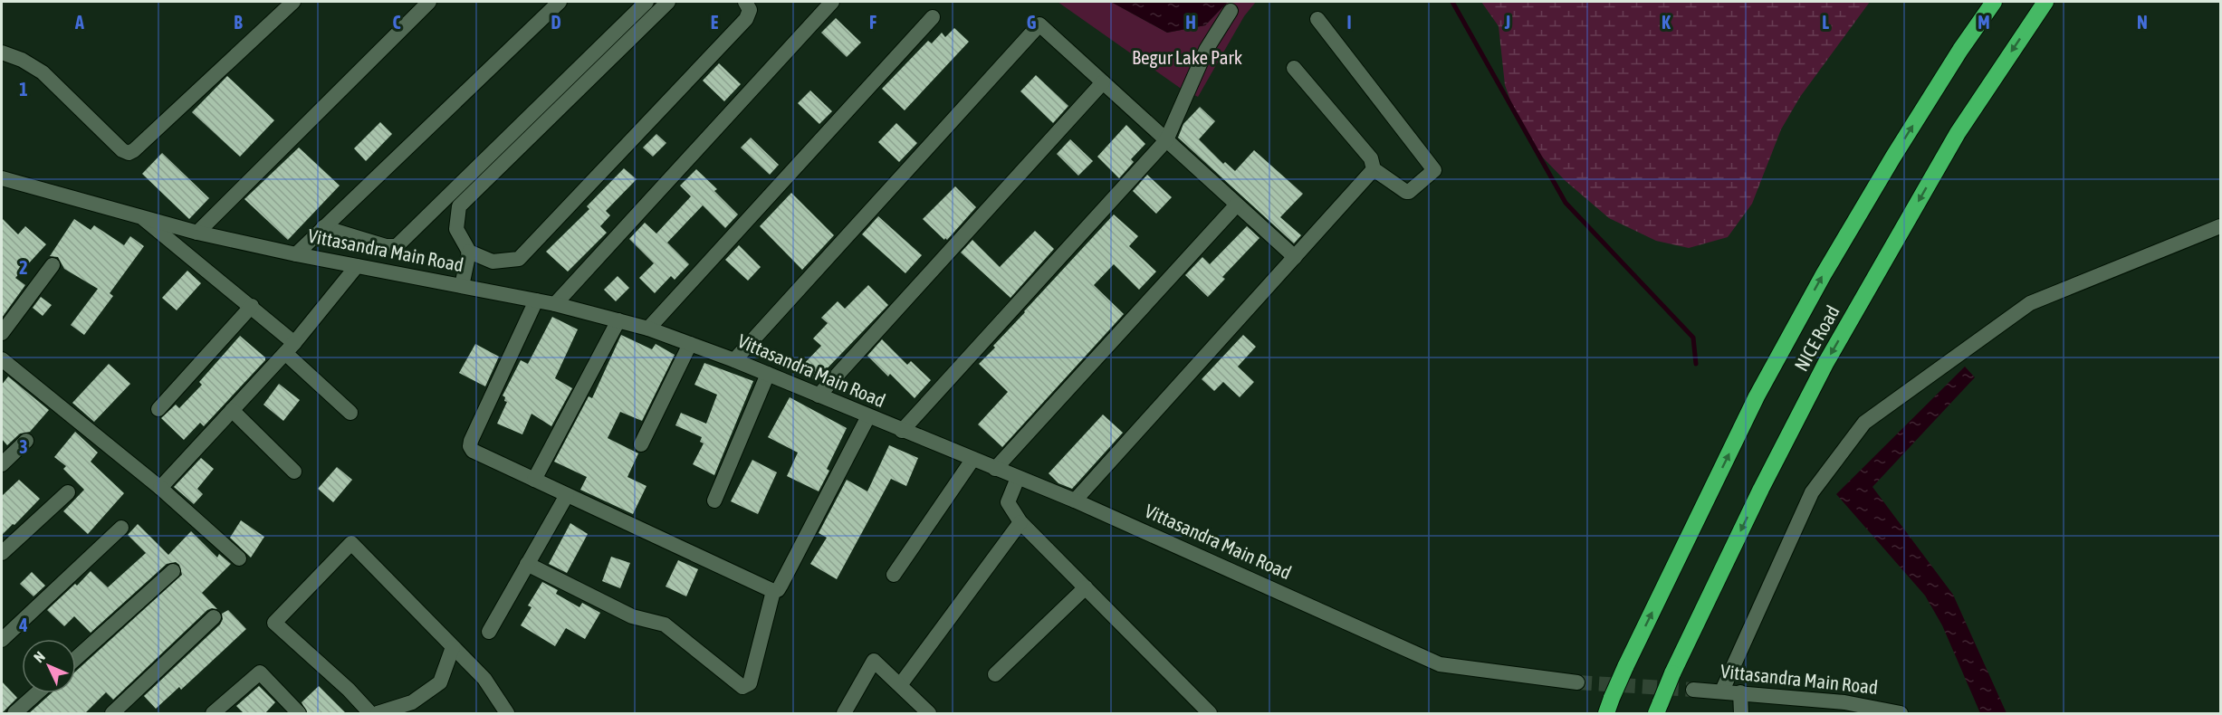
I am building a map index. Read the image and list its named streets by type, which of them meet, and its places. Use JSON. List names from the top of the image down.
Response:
{
  "streets": {
    "highway": ["NICE Road"],
    "street": ["Vittasandra Main Road"]
  },
  "parks": ["Begur Lake Park"],
  "north": "top left",
  "grid": {
    "columns": [
      "A",
      "B",
      "C",
      "D",
      "E",
      "F",
      "G",
      "H",
      "I",
      "J",
      "K",
      "L",
      "M",
      "N"
    ],
    "rows": [
      "1",
      "2",
      "3",
      "4"
    ]
  }
}
